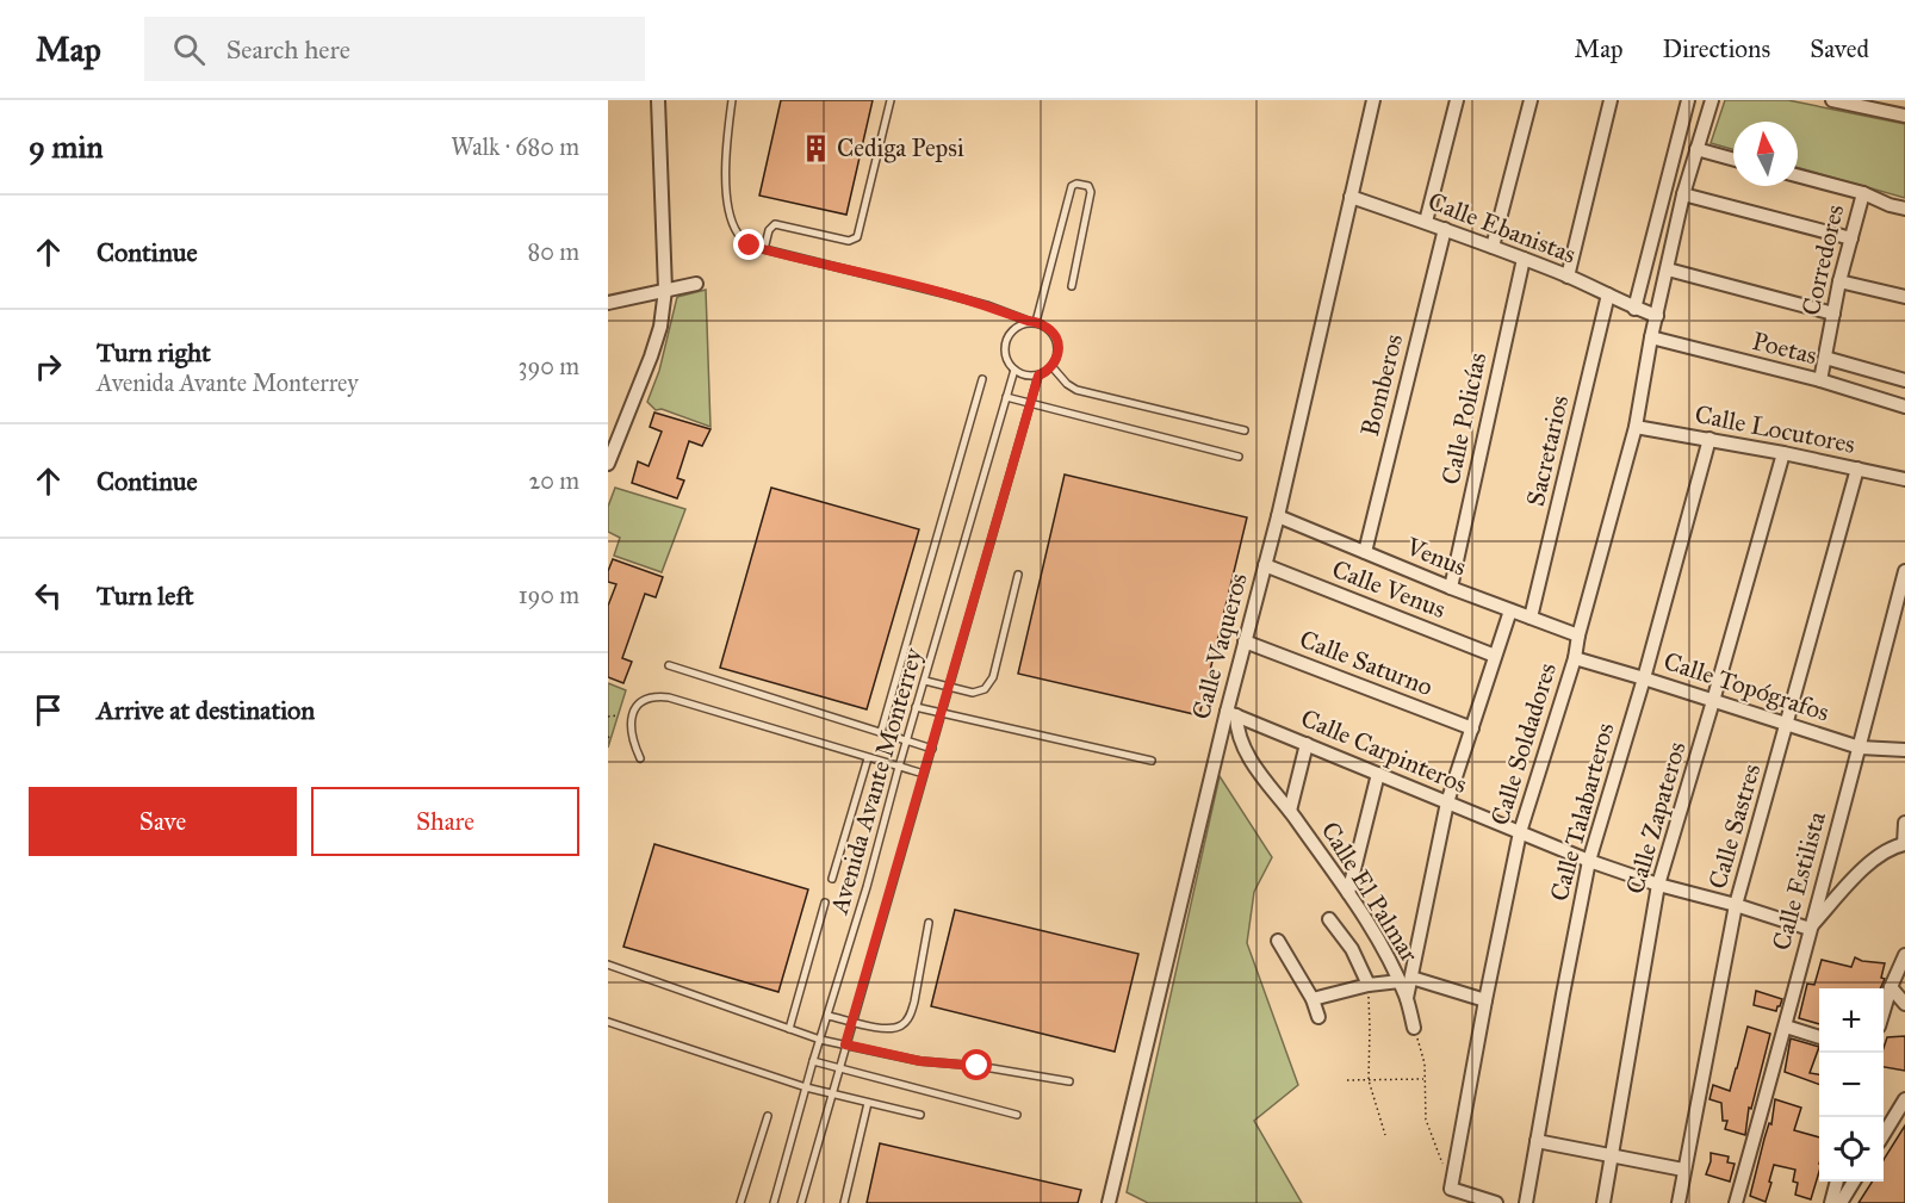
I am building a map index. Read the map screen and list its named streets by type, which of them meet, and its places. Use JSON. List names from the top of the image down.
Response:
{
  "streets": {
    "street": [
      "Calle Ebanistas",
      "Corredores",
      "Poetas",
      "Bomberos",
      "Calle Policías",
      "Calle Locutores",
      "Sacretarios",
      "Venus",
      "Calle Venus",
      "Calle Vaqueros",
      "Calle Saturno",
      "Calle Topógrafos",
      "Calle Soldadores",
      "Calle Carpinteros",
      "Calle Talabarteros",
      "Calle Zapateros",
      "Calle Sastres",
      "Calle Estilista",
      "Calle El Palmar"
    ],
    "lane": ["Avenida Avante Monterrey"]
  },
  "crossings": [
    ["Calle Ebanistas", "Bomberos"],
    ["Calle Ebanistas", "Calle Policías"],
    ["Calle Ebanistas", "Sacretarios"],
    ["Calle Ebanistas", "Calle Vaqueros"],
    ["Corredores", "Poetas"],
    ["Poetas", "Calle Soldadores"],
    ["Bomberos", "Venus"],
    ["Calle Policías", "Venus"],
    ["Calle Locutores", "Calle Soldadores"],
    ["Calle Locutores", "Calle Talabarteros"],
    ["Calle Locutores", "Calle Zapateros"],
    ["Calle Locutores", "Calle Sastres"],
    ["Sacretarios", "Venus"],
    ["Venus", "Calle Vaqueros"],
    ["Venus", "Calle Soldadores"],
    ["Calle Venus", "Calle Vaqueros"],
    ["Calle Vaqueros", "Calle Saturno"],
    ["Calle Vaqueros", "Calle Carpinteros"],
    ["Calle Vaqueros", "Calle El Palmar"],
    ["Calle Topógrafos", "Calle Soldadores"],
    ["Calle Topógrafos", "Calle Talabarteros"],
    ["Calle Topógrafos", "Calle Zapateros"],
    ["Calle Topógrafos", "Calle Sastres"],
    ["Calle Topógrafos", "Calle Estilista"],
    ["Calle Soldadores", "Calle Carpinteros"],
    ["Calle Carpinteros", "Calle Talabarteros"],
    ["Calle Carpinteros", "Calle Zapateros"],
    ["Calle Carpinteros", "Calle Sastres"],
    ["Calle Carpinteros", "Calle Estilista"],
    ["Calle Carpinteros", "Calle El Palmar"]
  ],
  "places": {
    "building": ["Cediga Pepsi"]
  },
  "north": "top",
  "page": {
    "header": "Map",
    "search": "Search here",
    "nav": ["Map", "Directions", "Saved"],
    "heading": ["9 min", "Walk · 680 m"],
    "list": [
      ["Continue", "80 m"],
      ["Turn right", "Avenida Avante Monterrey", "390 m"],
      ["Continue", "20 m"],
      ["Turn left", "190 m"],
      "Arrive at destination"
    ],
    "buttons": ["Save", "Share"],
    "map_buttons": ["+", "−"]
  }
}
